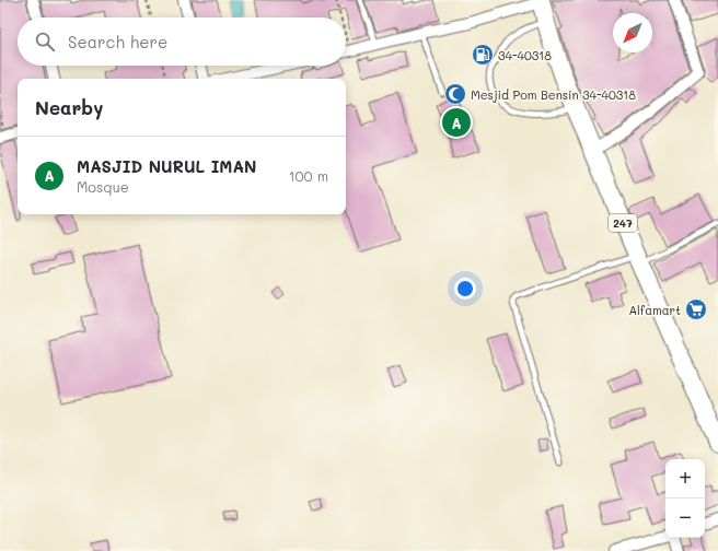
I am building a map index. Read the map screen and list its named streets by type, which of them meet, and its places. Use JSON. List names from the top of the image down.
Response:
{
  "streets": {
    "main road": ["247"]
  },
  "places": {
    "fuel station": ["34-40318"],
    "mosque": ["Mesjid Pom Bensin 34-40318"],
    "supermarket": ["Alfamart"]
  },
  "north": "bottom left",
  "page": {
    "search": "Search here",
    "heading": "Nearby",
    "pins": "A",
    "list": [
      {
        "mark": "A",
        "name": "MASJID NURUL IMAN",
        "note": "Mosque",
        "value": "100 m"
      }
    ],
    "map_buttons": ["+", "−"]
  }
}
